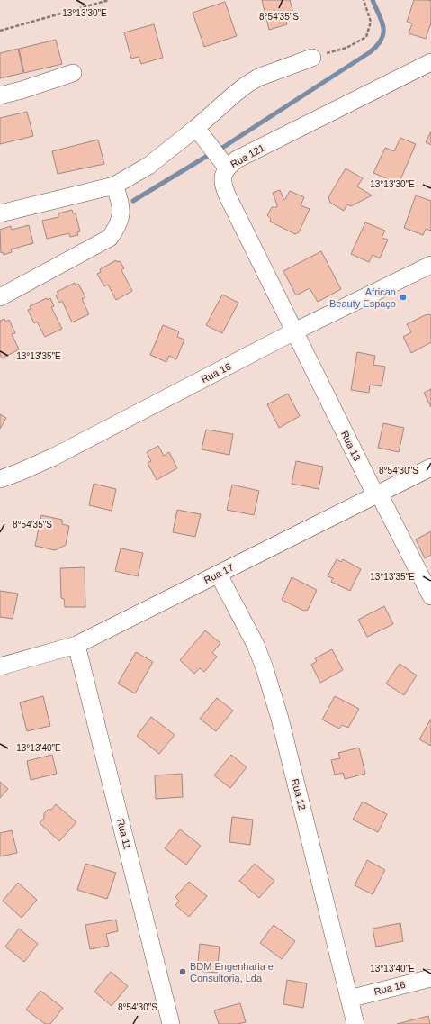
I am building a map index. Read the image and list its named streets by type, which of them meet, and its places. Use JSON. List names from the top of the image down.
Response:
{
  "streets": {
    "street": [
      "Rua 121",
      "Rua 16",
      "Rua 13",
      "Rua 17",
      "Rua 12",
      "Rua 11"
    ]
  },
  "crossings": [
    ["Rua 121", "Rua 16"],
    ["Rua 121", "Rua 13"],
    ["Rua 16", "Rua 13"],
    ["Rua 16", "Rua 12"],
    ["Rua 13", "Rua 17"],
    ["Rua 17", "Rua 12"],
    ["Rua 17", "Rua 11"]
  ],
  "places": ["African Beauty Espaço", "BDM Engenharia e Consultoria, Lda"],
  "coordinates": [
    "13°13'30\"E",
    "8°54'35\"S",
    "13°13'35\"E",
    "8°54'30\"S",
    "13°13'40\"E"
  ]
}
